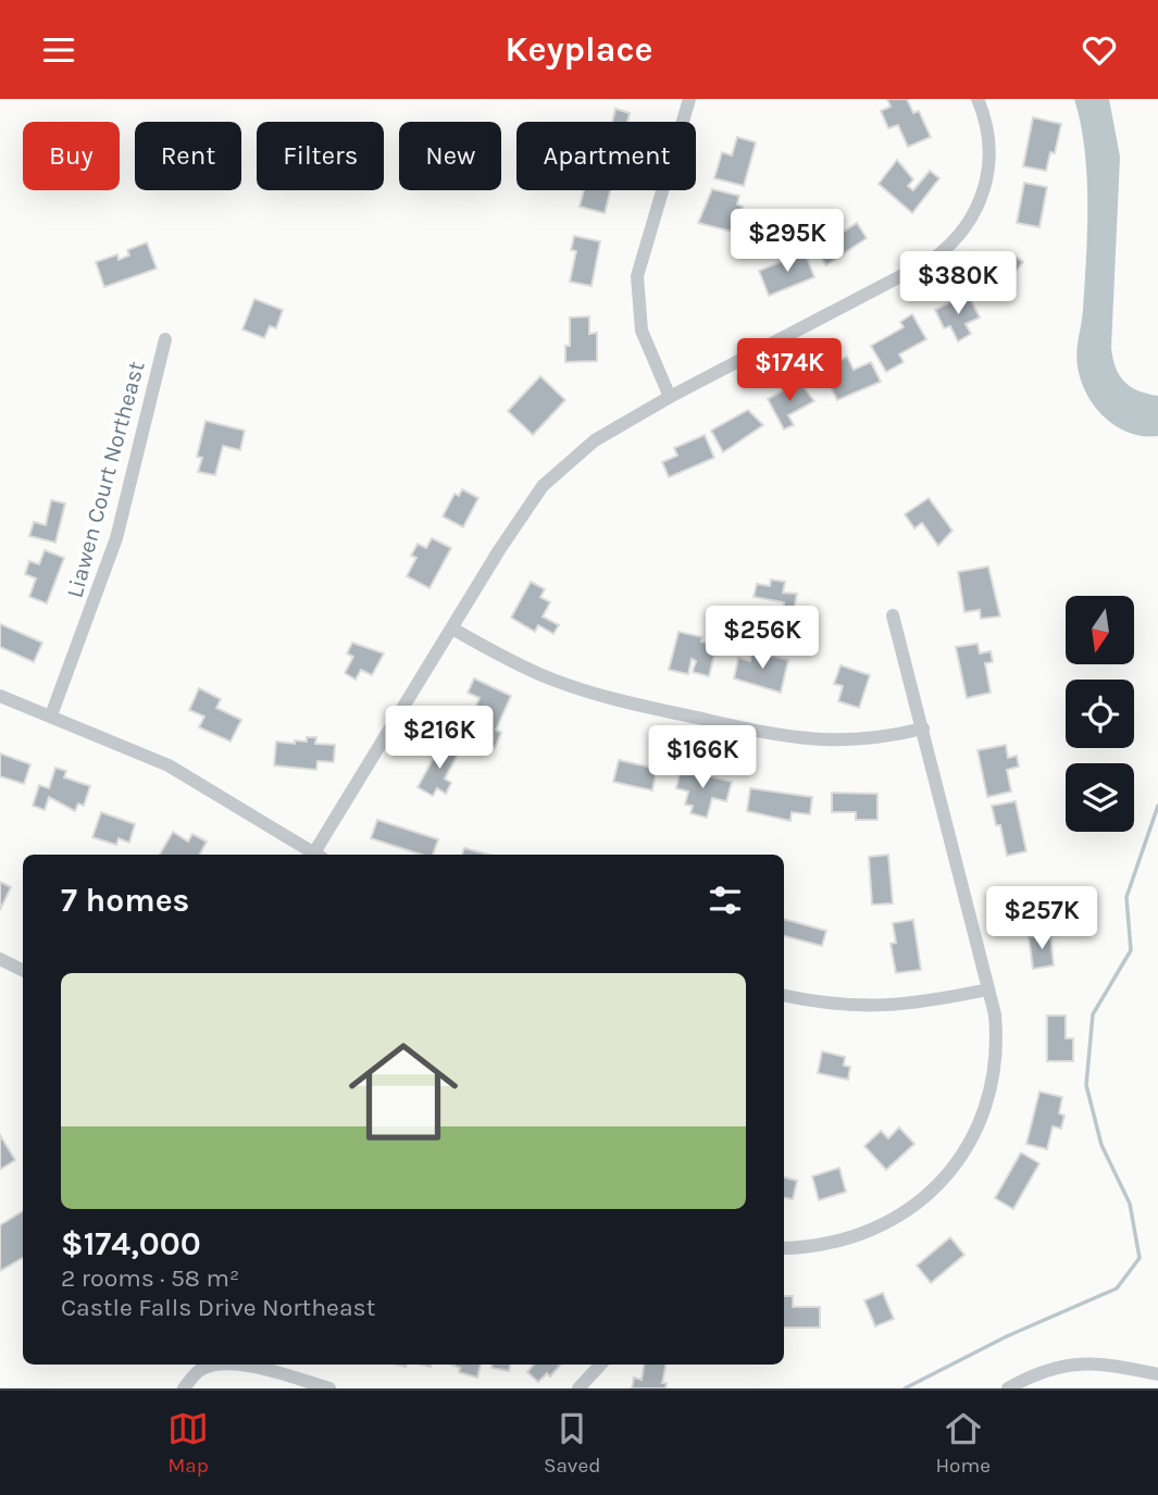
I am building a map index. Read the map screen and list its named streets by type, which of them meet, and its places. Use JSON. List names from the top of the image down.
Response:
{
  "streets": {
    "street": ["Liawen Court Northeast"]
  },
  "north": "bottom",
  "page": {
    "header": "Keyplace",
    "chip": [
      "Buy",
      "Rent",
      "Filters",
      "New",
      "Apartment"
    ],
    "price": [
      "$295K",
      "$380K",
      "$174K",
      "$256K",
      "$216K",
      "$166K",
      "$257K"
    ],
    "heading": "7 homes",
    "list": [
      {
        "name": "$174,000",
        "note": "2 rooms · 58 m² · Castle Falls Drive Northeast"
      }
    ],
    "tabs": ["Map", "Saved", "Home"]
  }
}
